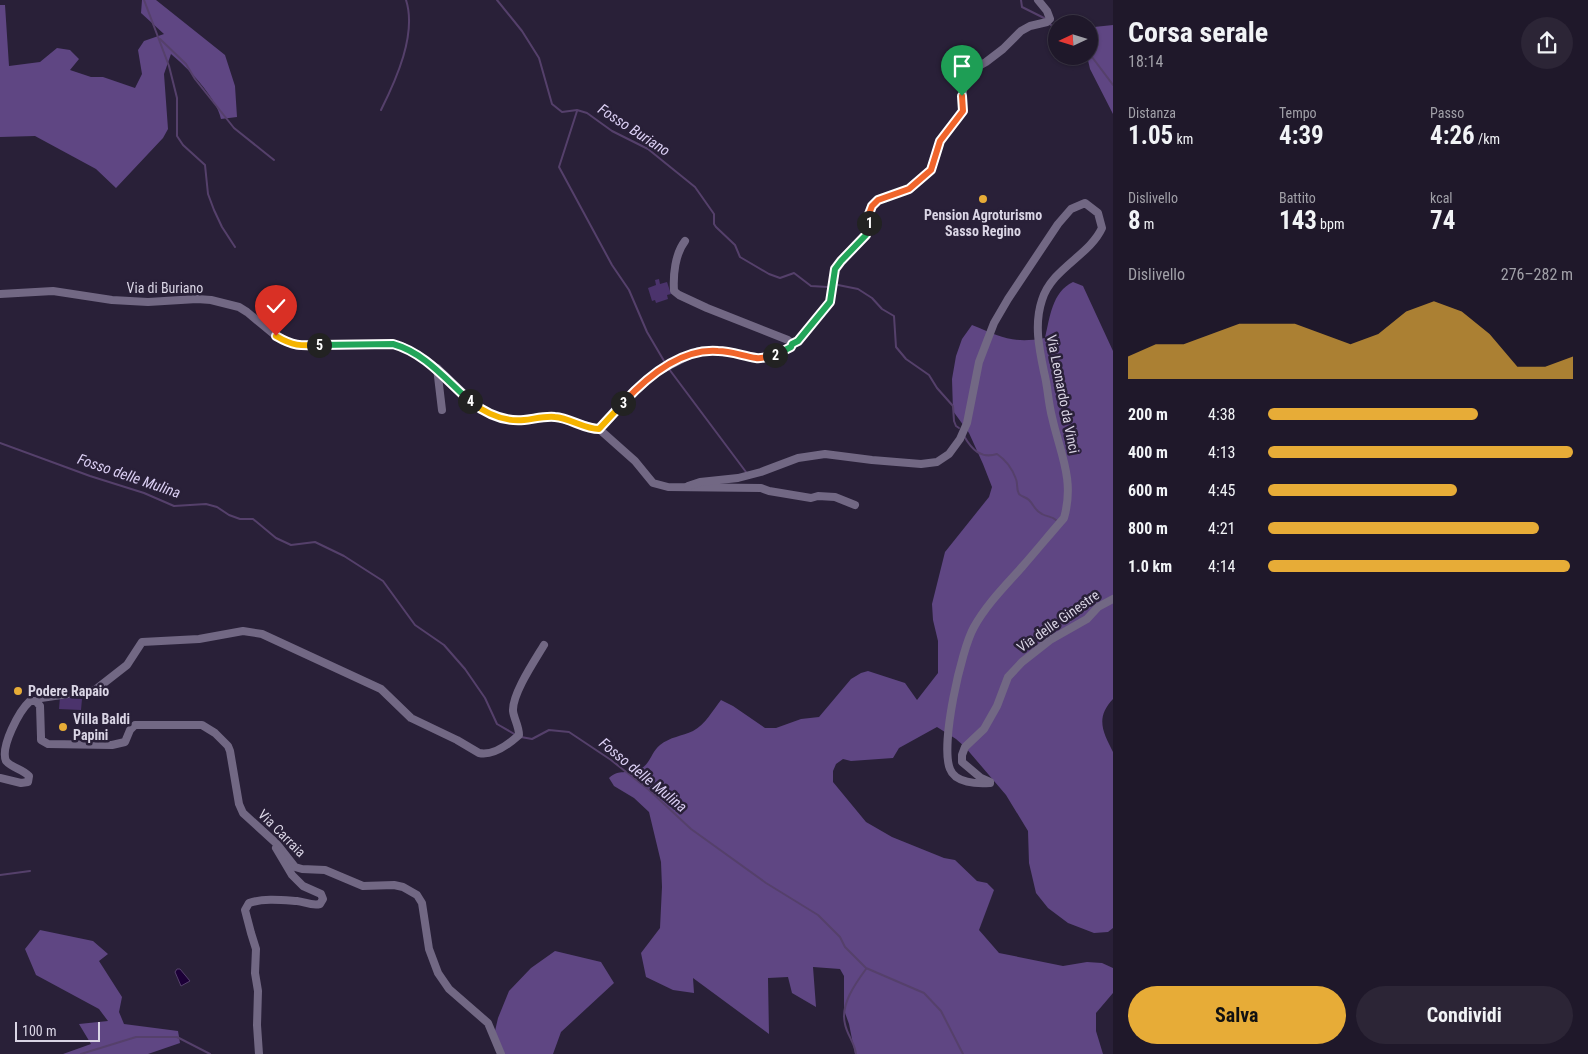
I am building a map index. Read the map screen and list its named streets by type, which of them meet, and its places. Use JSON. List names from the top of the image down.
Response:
{
  "streets": {
    "street": [
      "Via di Buriano",
      "Via Leonardo da Vinci",
      "Via delle Ginestre",
      "Via Carraia"
    ]
  },
  "crossings": [
    ["Via di Buriano", "Via Leonardo da Vinci"],
    ["Via Leonardo da Vinci", "Via delle Ginestre"]
  ],
  "water": ["Fosso Buriano", "Fosso delle Mulina"],
  "places": ["Pension Agroturismo Sasso Regino", "Podere Rapaio", "Villa Baldi Papini"],
  "scale_bar": "100 m",
  "north": "left",
  "page": {
    "heading": ["Corsa serale", "18:14"],
    "stats": [
      ["Distanza", "1.05 km"],
      ["Tempo", "4:39"],
      ["Passo", "4:26 /km"],
      ["Dislivello", "8 m"],
      ["Battito", "143 bpm"],
      ["kcal", "74"]
    ],
    "pins": [
      "1",
      "5",
      "2",
      "4",
      "3"
    ],
    "chart": ["Dislivello", "276–282 m"],
    "list": [
      {
        "name": "200 m",
        "note": "4:38"
      },
      {
        "name": "400 m",
        "note": "4:13"
      },
      {
        "name": "600 m",
        "note": "4:45"
      },
      {
        "name": "800 m",
        "note": "4:21"
      },
      {
        "name": "1.0 km",
        "note": "4:14"
      }
    ],
    "buttons": ["Salva", "Condividi"],
    "scale": "100 m"
  }
}
